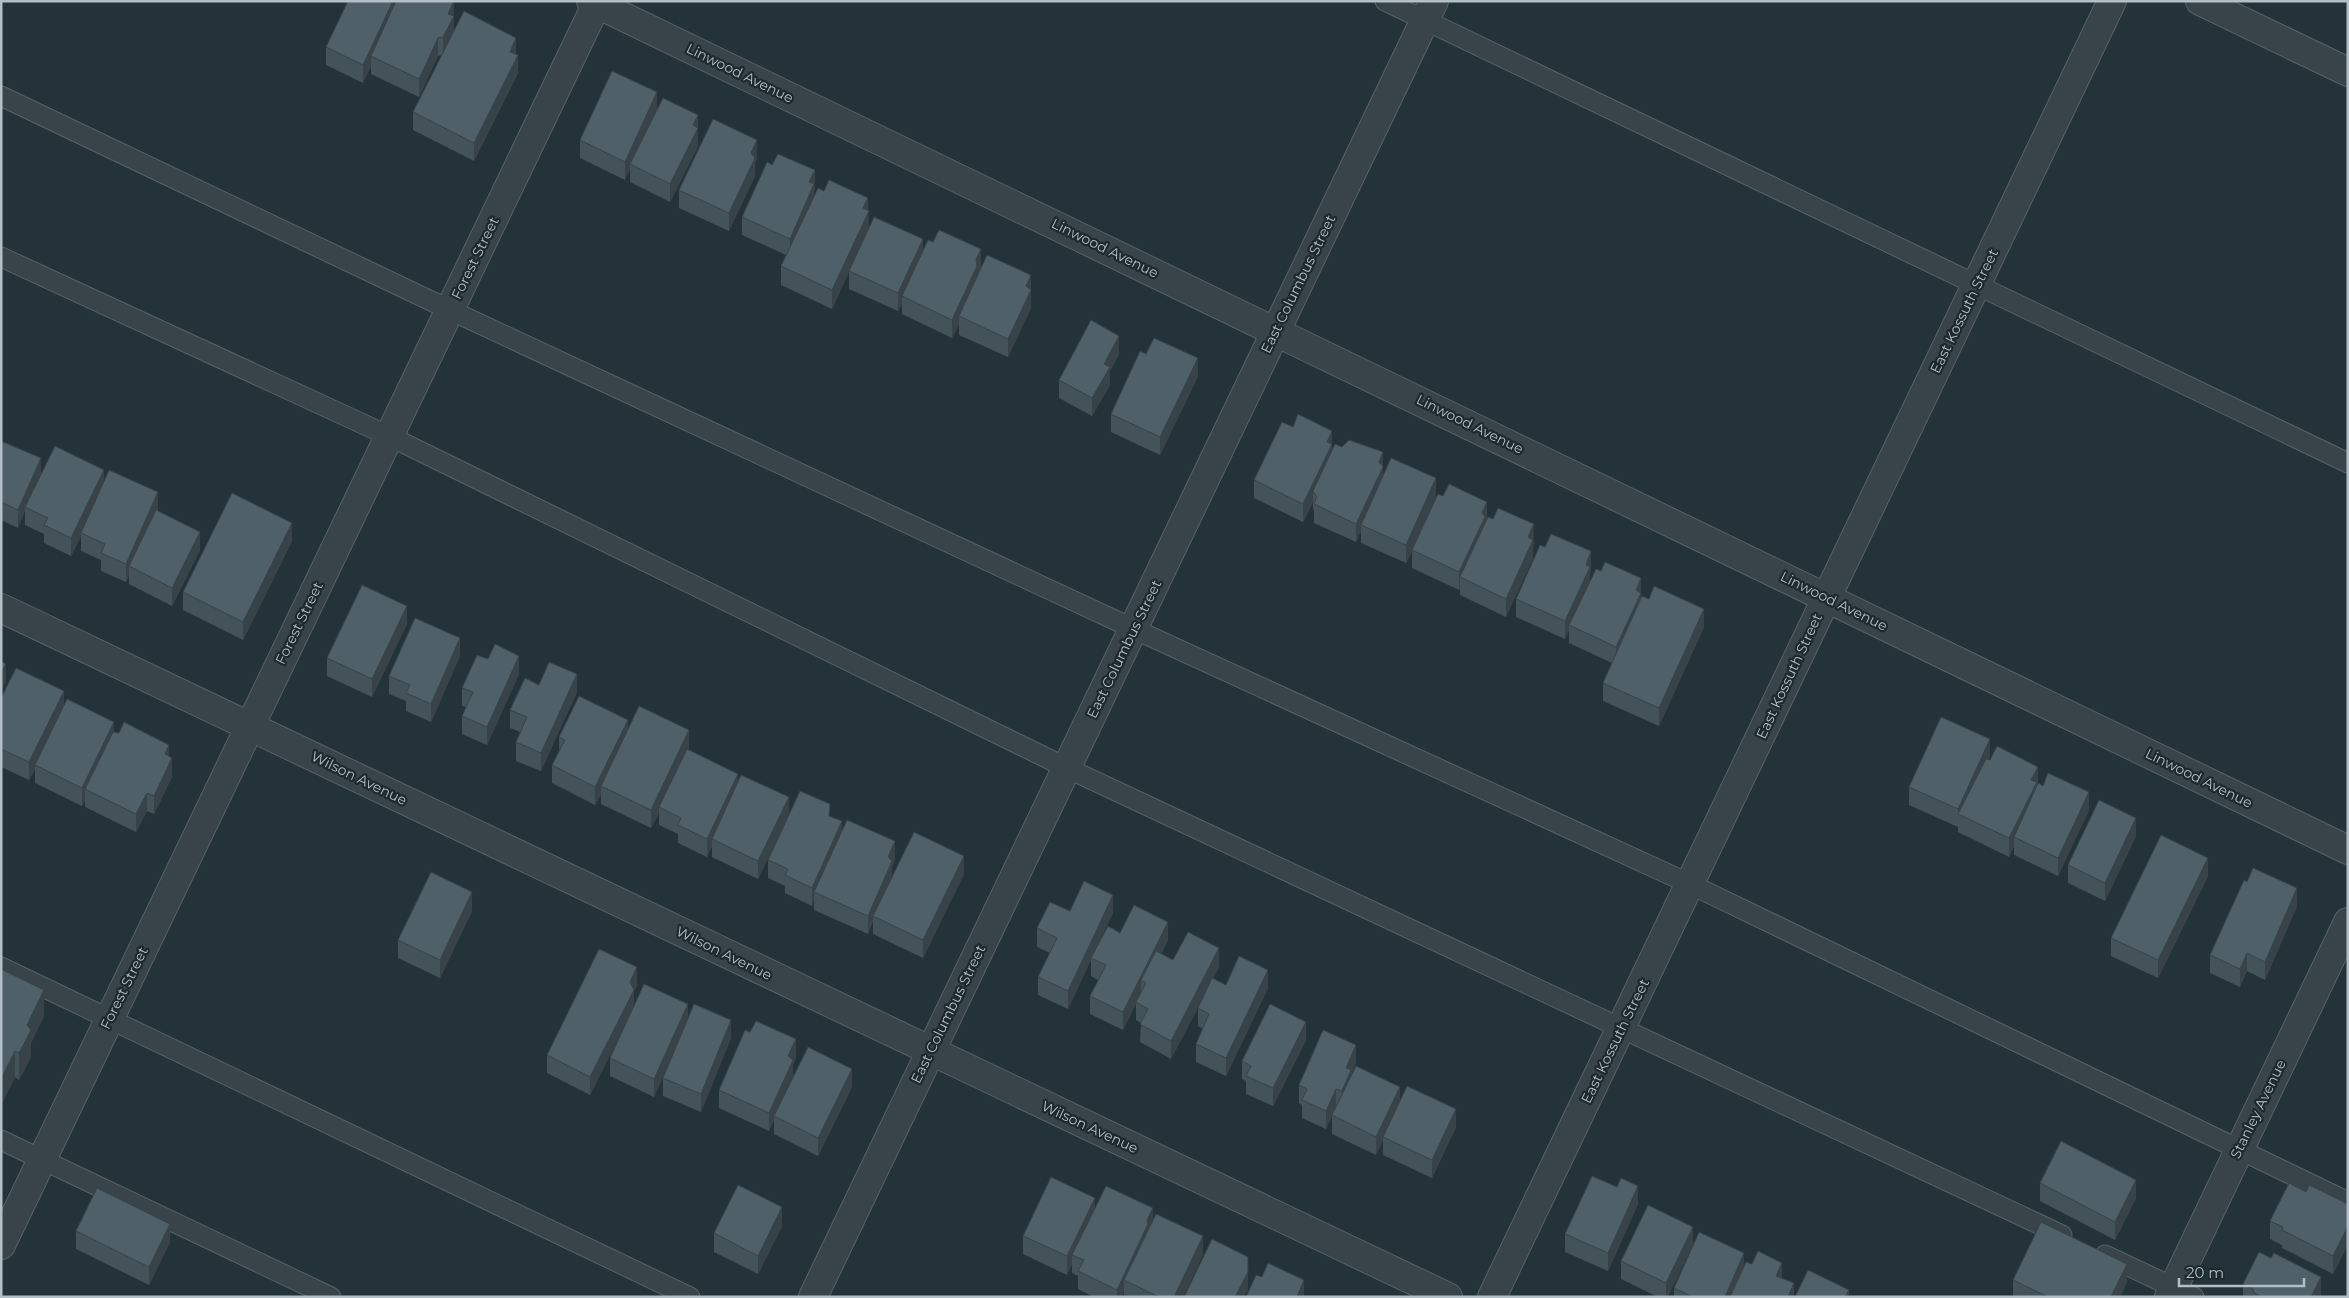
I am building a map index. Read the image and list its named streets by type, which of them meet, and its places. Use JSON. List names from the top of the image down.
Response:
{
  "streets": {
    "street": [
      "Linwood Avenue",
      "Forest Street",
      "East Columbus Street",
      "East Kossuth Street",
      "Wilson Avenue",
      "Stanley Avenue"
    ]
  },
  "crossings": [
    ["Linwood Avenue", "Forest Street"],
    ["Linwood Avenue", "East Columbus Street"],
    ["Linwood Avenue", "East Kossuth Street"],
    ["Forest Street", "Wilson Avenue"],
    ["East Columbus Street", "Wilson Avenue"]
  ],
  "scale_bar": "20 m"
}
